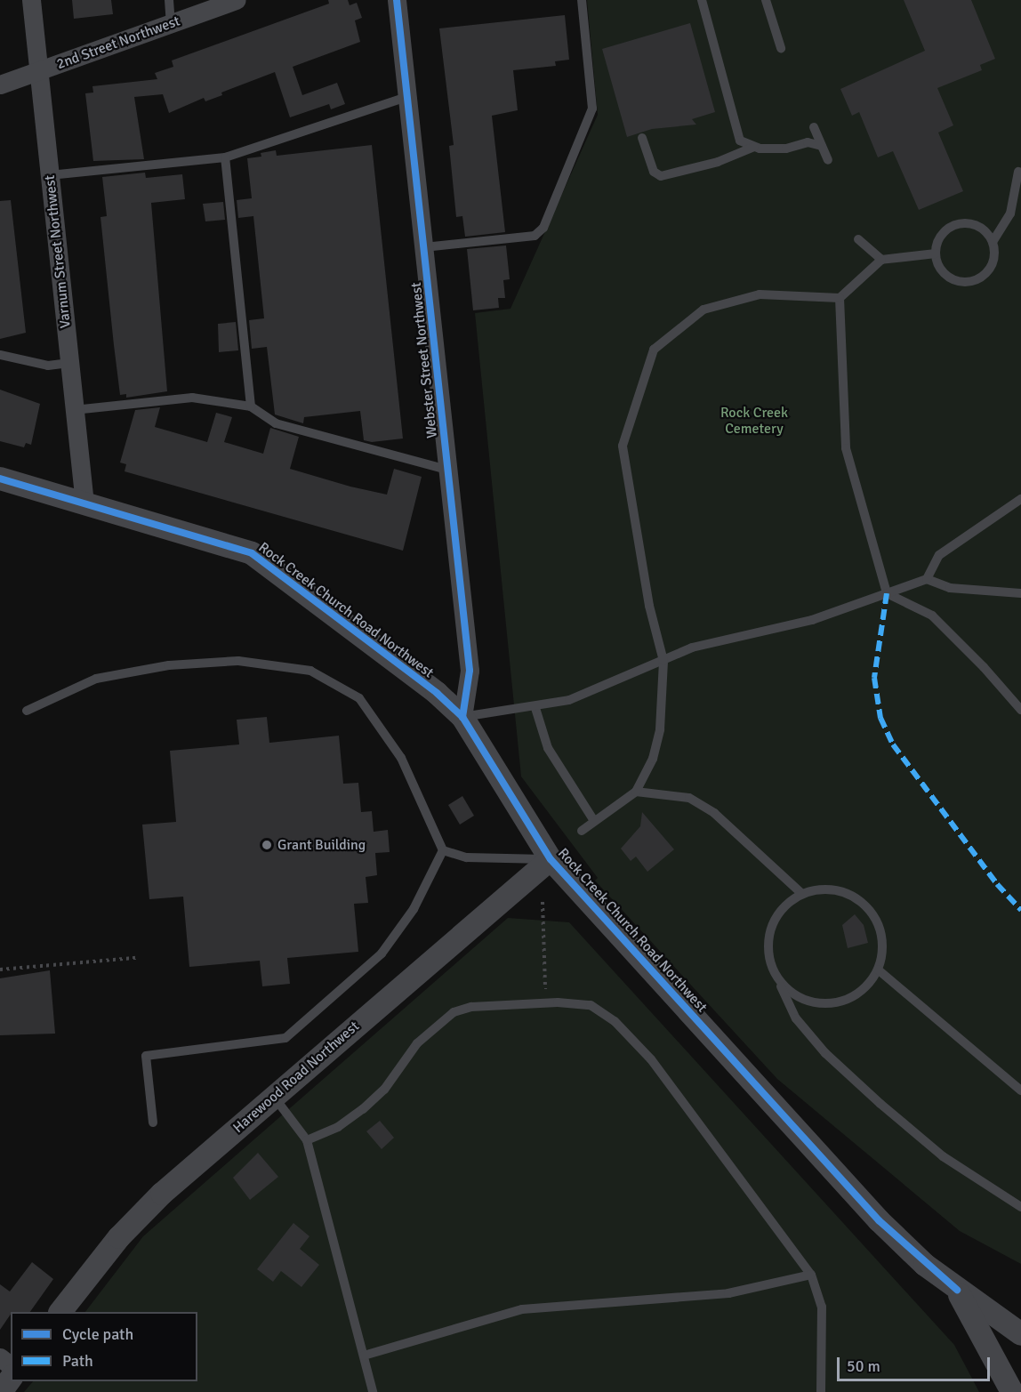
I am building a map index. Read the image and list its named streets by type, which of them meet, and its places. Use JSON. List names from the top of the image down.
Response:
{
  "streets": {
    "street": [
      "2nd Street Northwest",
      "Varnum Street Northwest",
      "Webster Street Northwest",
      "Rock Creek Church Road Northwest",
      "Harewood Road Northwest"
    ]
  },
  "crossings": [
    ["2nd Street Northwest", "Varnum Street Northwest"],
    ["Varnum Street Northwest", "Rock Creek Church Road Northwest"],
    ["Webster Street Northwest", "Rock Creek Church Road Northwest"],
    ["Rock Creek Church Road Northwest", "Harewood Road Northwest"]
  ],
  "parks": ["Rock Creek Cemetery"],
  "places": ["Grant Building"],
  "legend": ["Cycle path", "Path"],
  "scale_bar": "50 m"
}
